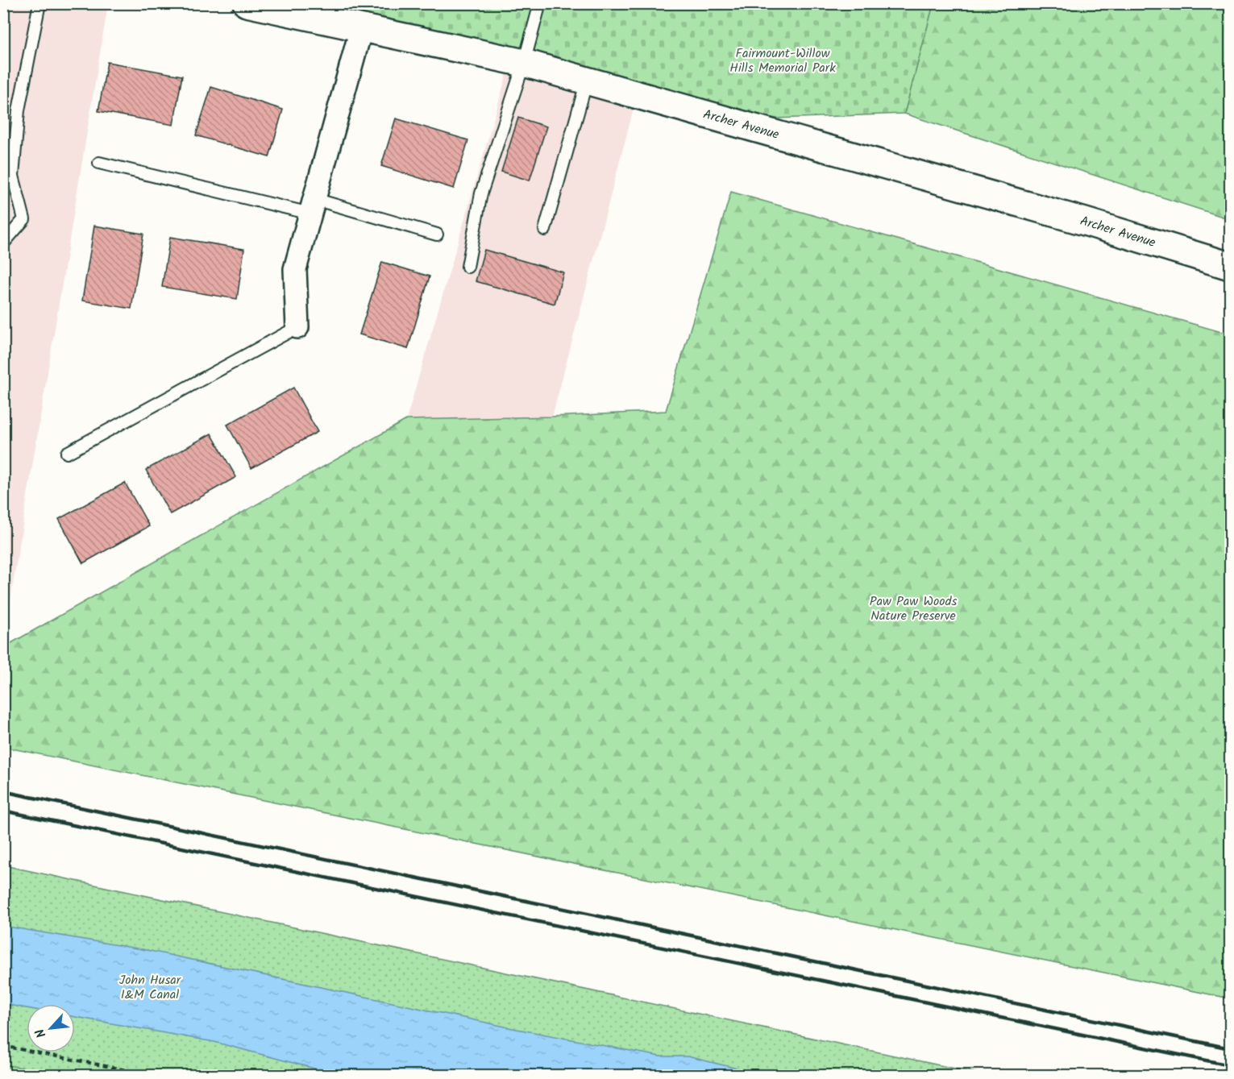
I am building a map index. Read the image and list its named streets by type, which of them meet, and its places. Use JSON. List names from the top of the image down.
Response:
{
  "streets": {
    "main road": ["Archer Avenue"]
  },
  "parks": ["Fairmount-Willow Hills Memorial Park", "Paw Paw Woods Nature Preserve", "John Husar I&M Canal"],
  "north": "bottom left"
}
